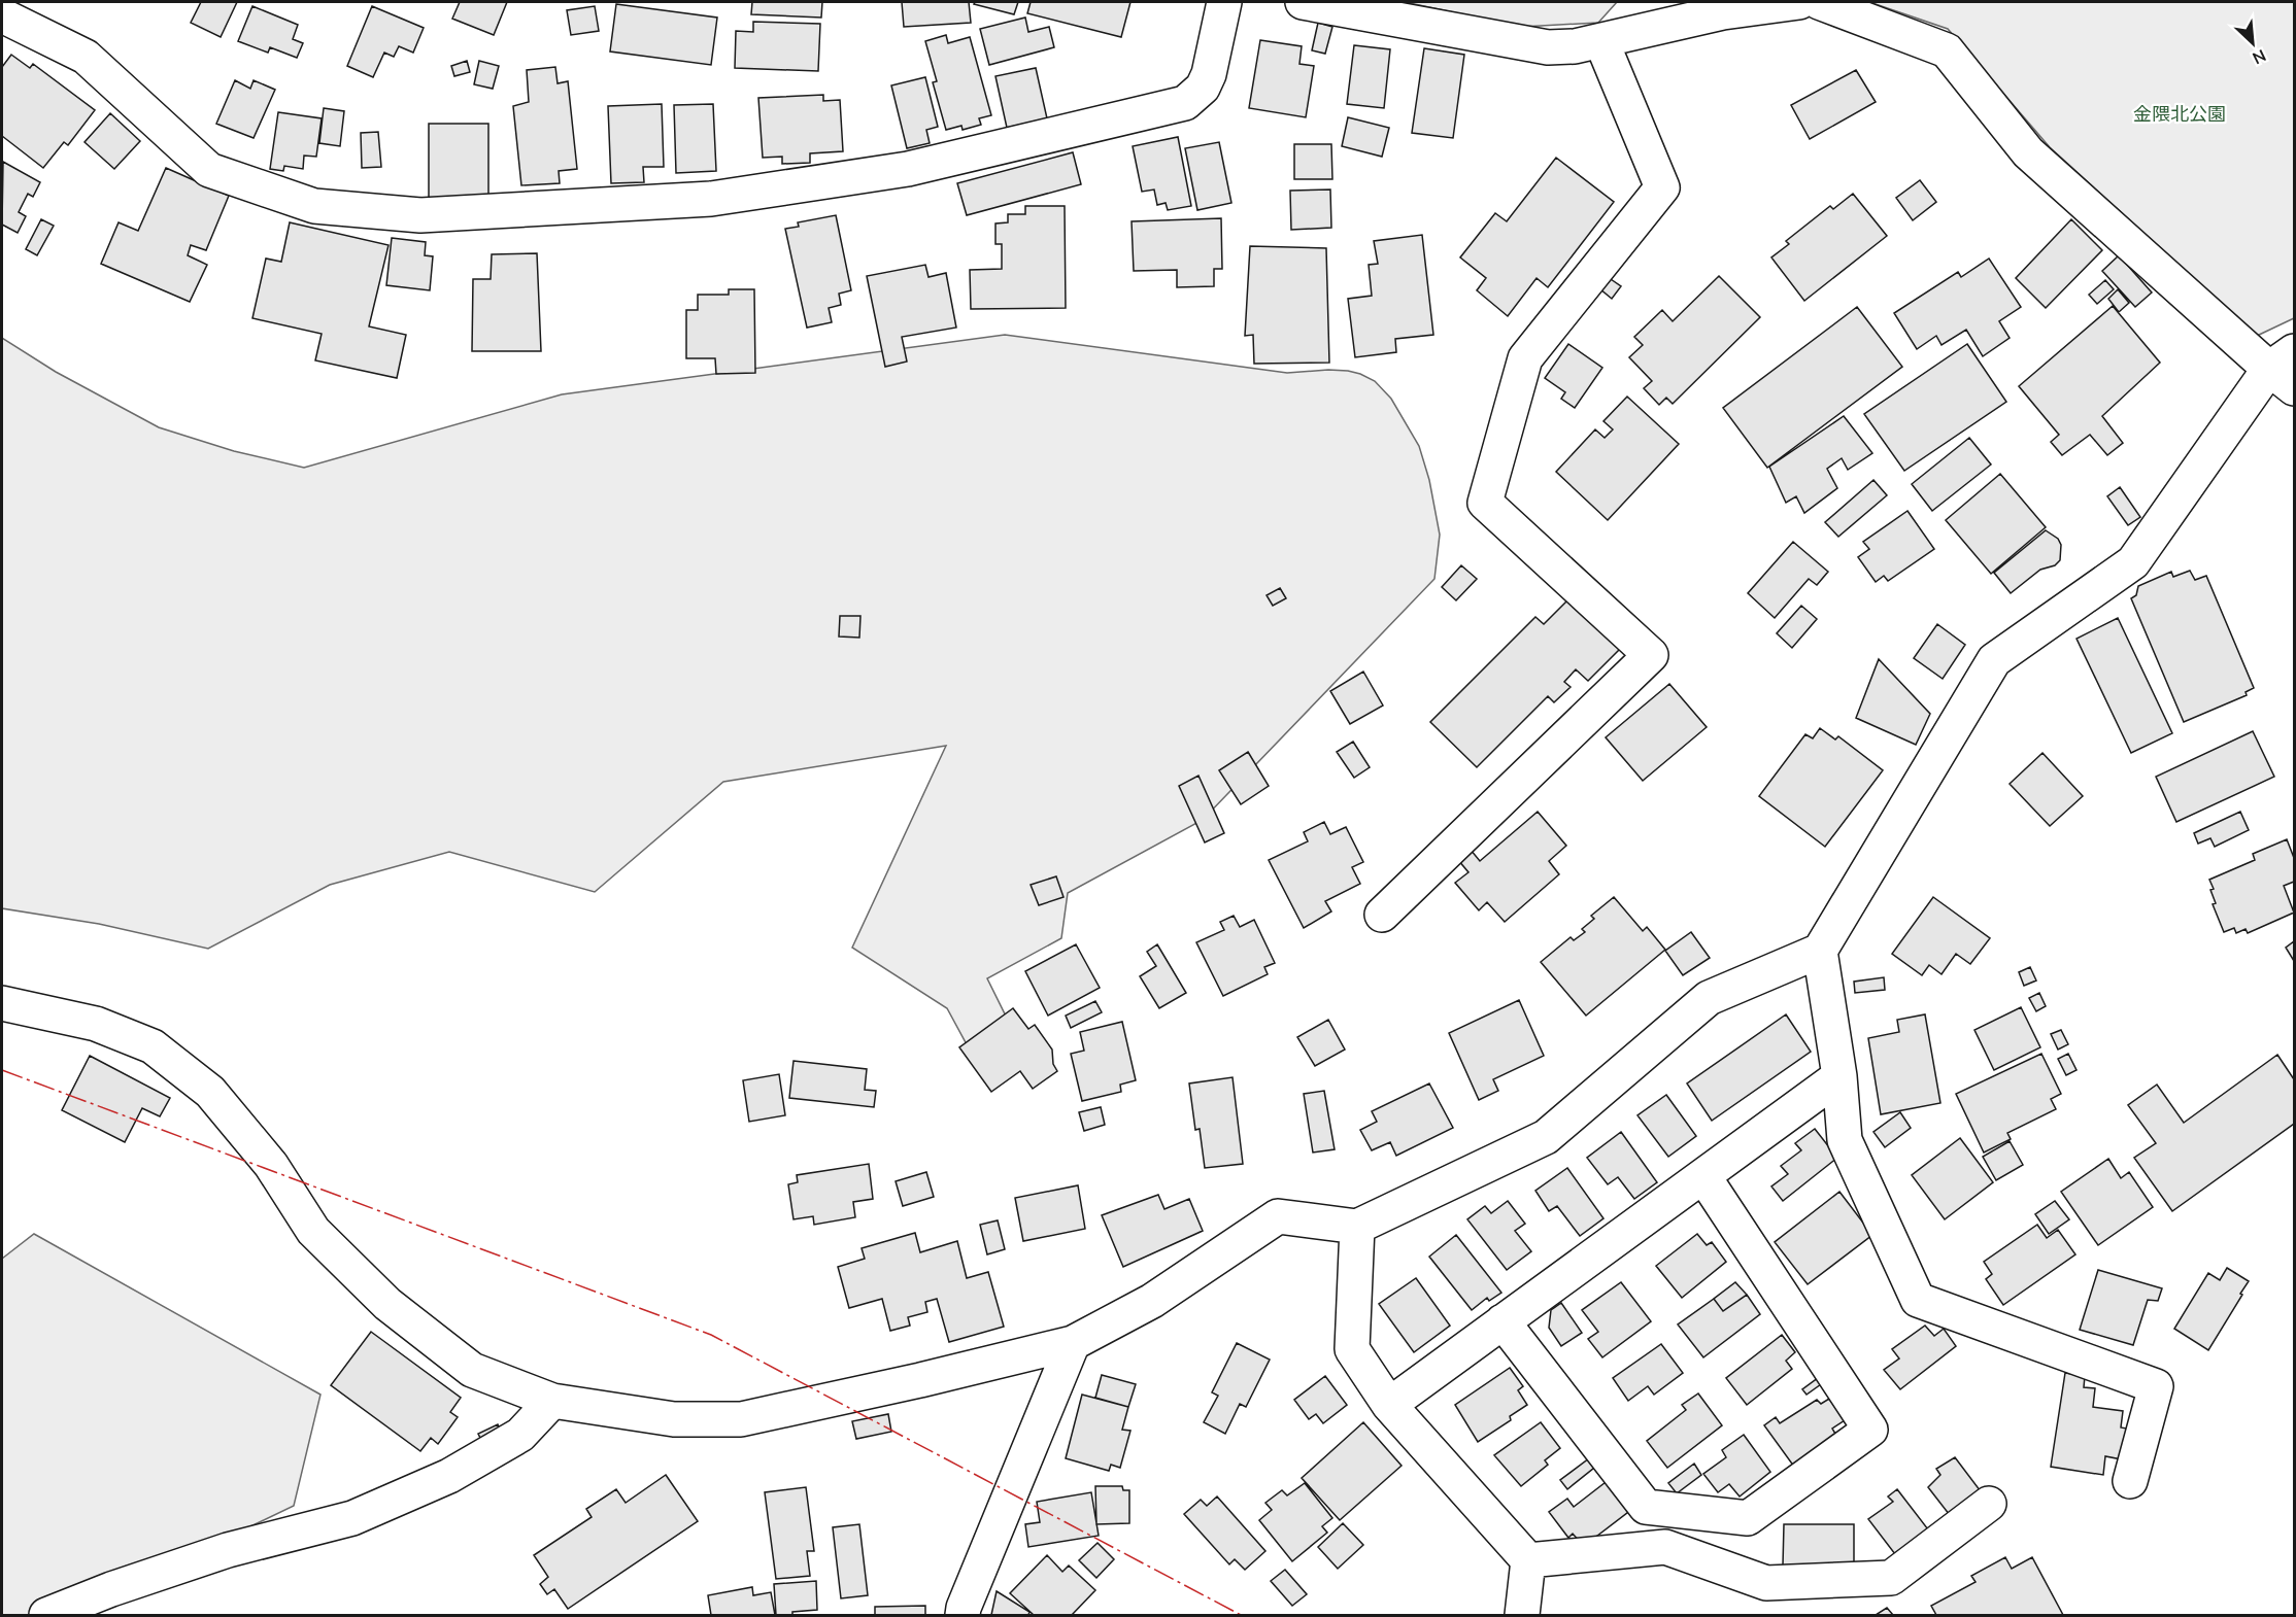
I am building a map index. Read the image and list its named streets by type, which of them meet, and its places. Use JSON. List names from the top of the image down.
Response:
{
  "parks": ["金隈北公園"],
  "north": "bottom right"
}
